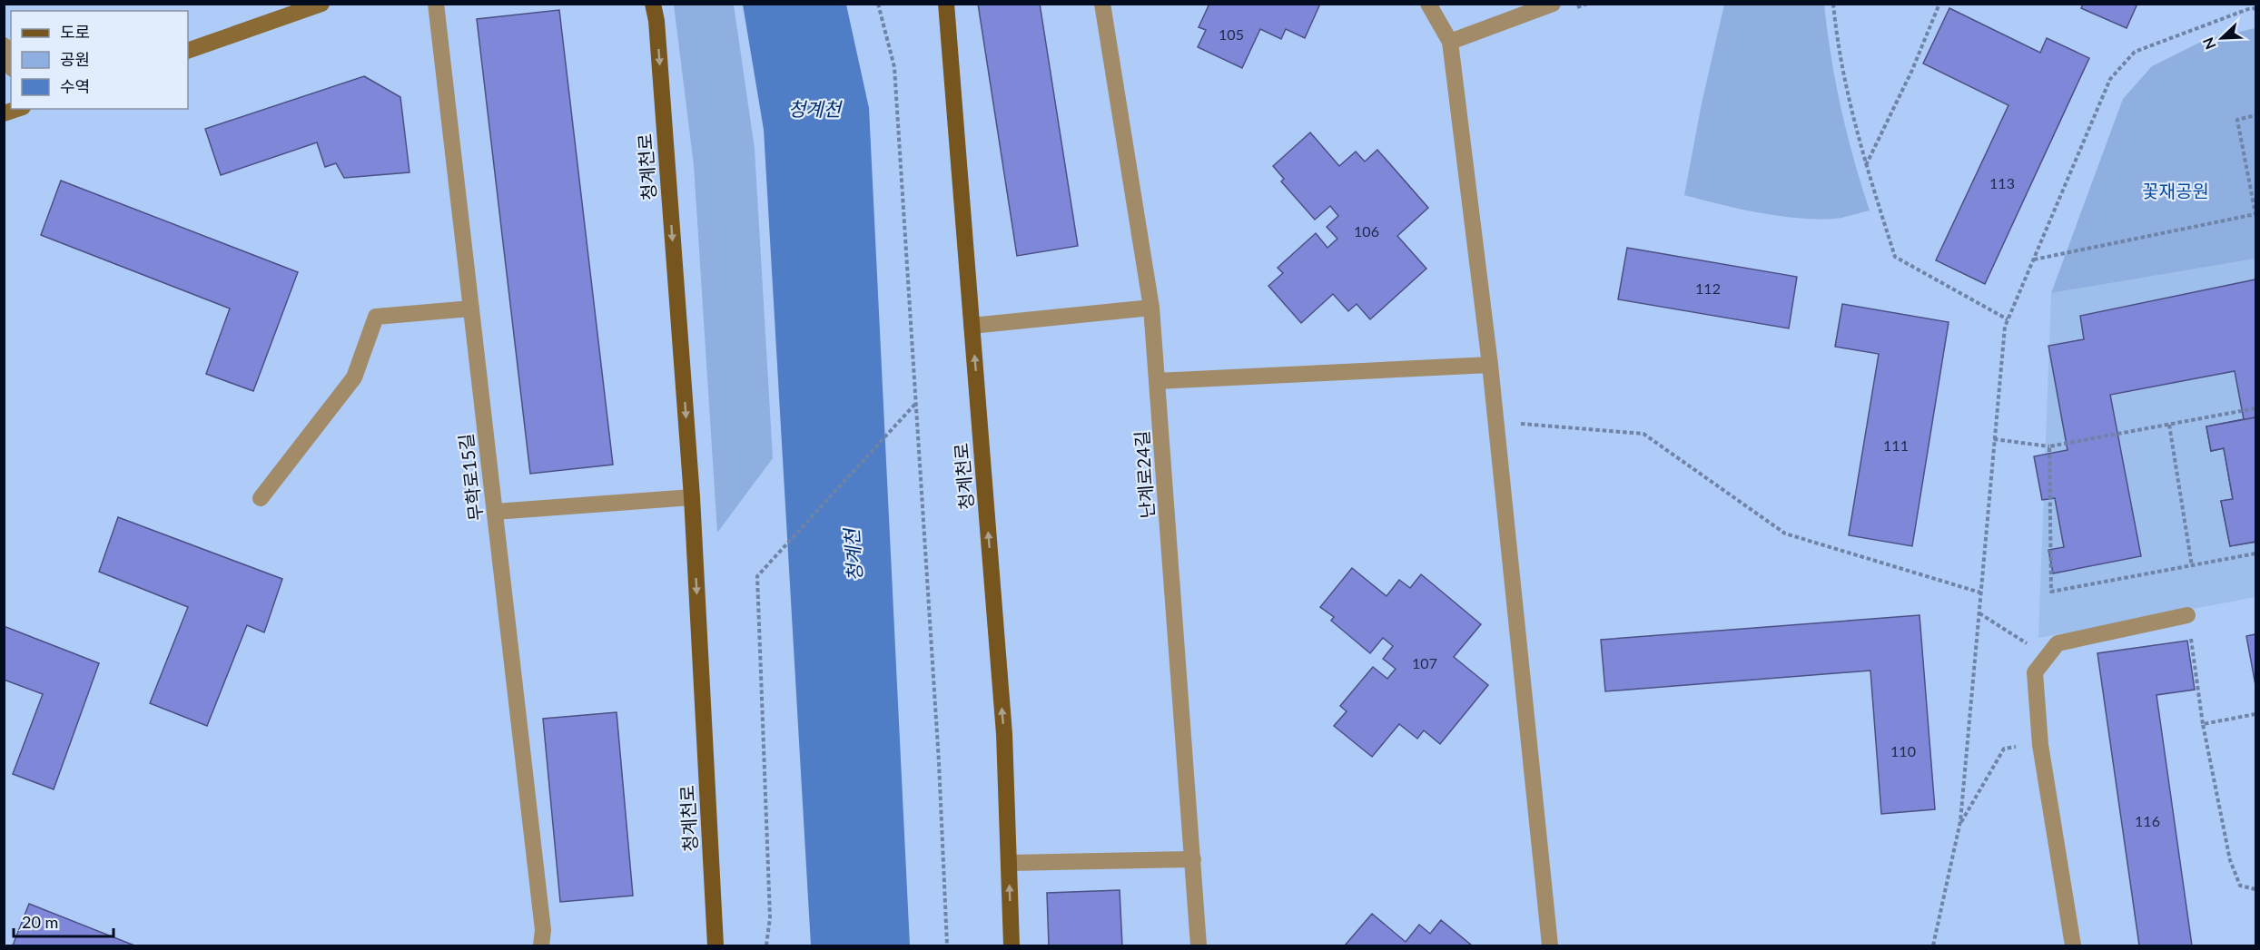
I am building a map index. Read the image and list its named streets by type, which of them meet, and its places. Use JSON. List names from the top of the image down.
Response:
{
  "streets": {
    "main road": ["청계천로"],
    "street": ["난계로24길", "무학로15길"]
  },
  "water": ["청계천"],
  "parks": ["꽃재공원"],
  "house_numbers": [
    "105",
    "113",
    "106",
    "112",
    "111",
    "107",
    "110",
    "116"
  ],
  "legend": ["도로", "공원", "수역"],
  "scale_bar": "20 m",
  "north": "bottom left"
}
